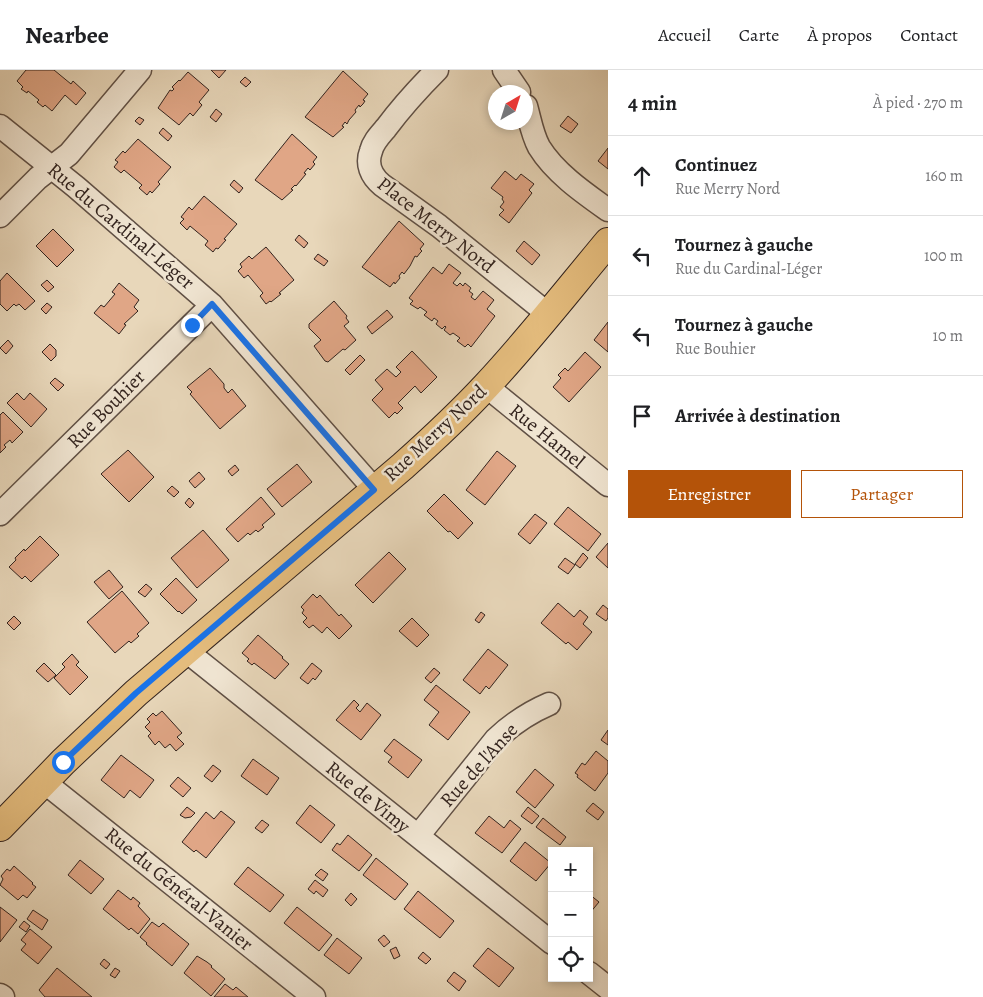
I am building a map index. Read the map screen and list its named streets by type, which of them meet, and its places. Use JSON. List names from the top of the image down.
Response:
{
  "streets": {
    "main road": ["Rue Merry Nord"],
    "street": [
      "Place Merry Nord",
      "Rue du Cardinal-Léger",
      "Rue Bouhier",
      "Rue Hamel",
      "Rue de l'Anse",
      "Rue de Vimy",
      "Rue du Général-Vanier"
    ]
  },
  "crossings": [
    ["Place Merry Nord", "Rue Merry Nord"],
    ["Rue du Cardinal-Léger", "Rue Bouhier"],
    ["Rue du Cardinal-Léger", "Rue Merry Nord"],
    ["Rue Merry Nord", "Rue Hamel"],
    ["Rue Merry Nord", "Rue de Vimy"],
    ["Rue Merry Nord", "Rue du Général-Vanier"],
    ["Rue de l'Anse", "Rue de Vimy"]
  ],
  "north": "top right",
  "page": {
    "header": "Nearbee",
    "nav": [
      "Accueil",
      "Carte",
      "À propos",
      "Contact"
    ],
    "heading": ["4 min", "À pied · 270 m"],
    "list": [
      ["Continuez", "Rue Merry Nord", "160 m"],
      ["Tournez à gauche", "Rue du Cardinal-Léger", "100 m"],
      ["Tournez à gauche", "Rue Bouhier", "10 m"],
      "Arrivée à destination"
    ],
    "buttons": ["Enregistrer", "Partager"],
    "map_buttons": ["+", "−"]
  }
}
